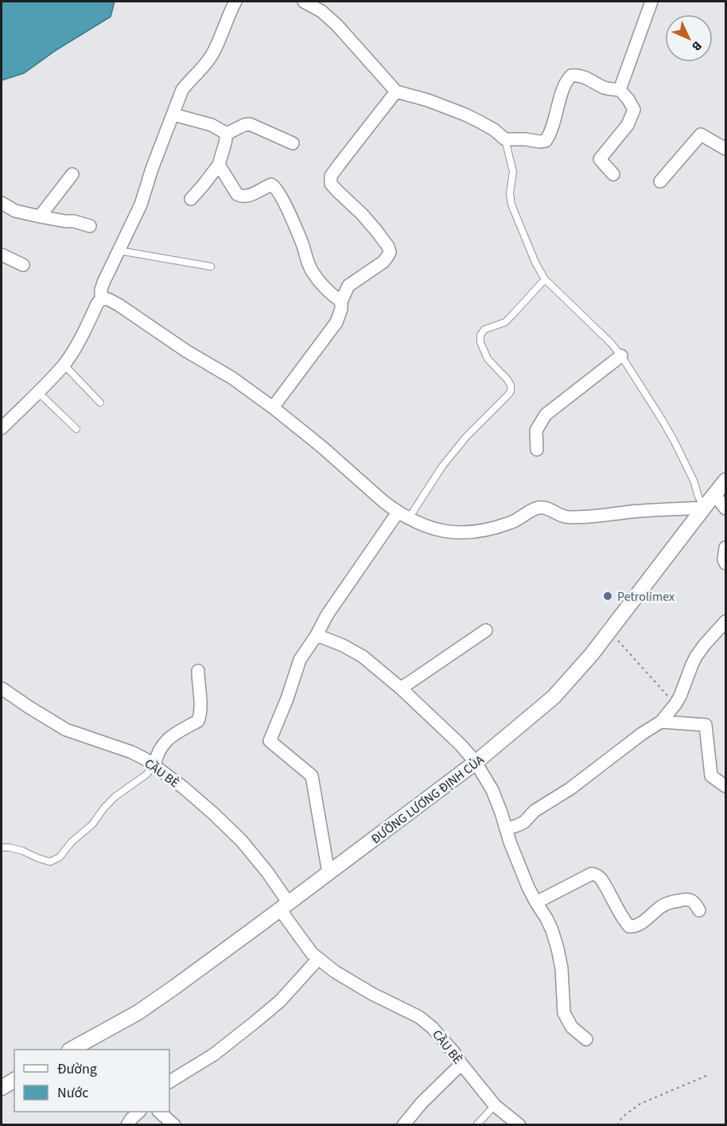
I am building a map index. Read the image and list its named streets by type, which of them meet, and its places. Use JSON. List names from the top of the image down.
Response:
{
  "streets": {
    "street": ["CẦU BÈ", "ĐƯỜNG LƯƠNG ĐỊNH CỦA"]
  },
  "crossings": [
    ["CẦU BÈ", "ĐƯỜNG LƯƠNG ĐỊNH CỦA"]
  ],
  "places": ["Petrolimex"],
  "legend": ["Đường", "Nước"],
  "north": "bottom right"
}
